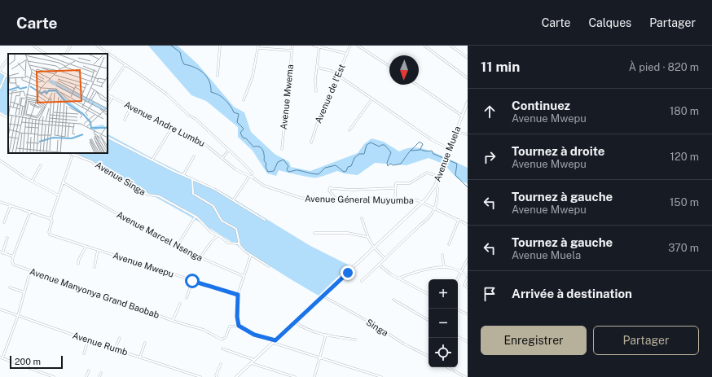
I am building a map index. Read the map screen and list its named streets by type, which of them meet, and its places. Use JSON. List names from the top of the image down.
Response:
{
  "streets": {
    "street": [
      "Avenue de l'Est",
      "Avenue Mwema",
      "Avenue Andre Lumbu",
      "Avenue Muela",
      "Avenue Singa",
      "Avenue Géneral Muyumba",
      "Avenue Marcel Nsenga",
      "Avenue Mwepu",
      "Avenue Manyonya Grand Baobab",
      "Singa",
      "Avenue Rumb"
    ]
  },
  "crossings": [
    ["Avenue Muela", "Avenue Géneral Muyumba"]
  ],
  "scale_bar": "200 m",
  "north": "bottom",
  "page": {
    "header": "Carte",
    "nav": ["Carte", "Calques", "Partager"],
    "heading": ["11 min", "À pied · 820 m"],
    "list": [
      ["Continuez", "Avenue Mwepu", "180 m"],
      ["Tournez à droite", "Avenue Mwepu", "120 m"],
      ["Tournez à gauche", "Avenue Mwepu", "150 m"],
      ["Tournez à gauche", "Avenue Muela", "370 m"],
      "Arrivée à destination"
    ],
    "map_buttons": ["+", "−"],
    "buttons": ["Enregistrer", "Partager"],
    "scale": "200 m"
  }
}
